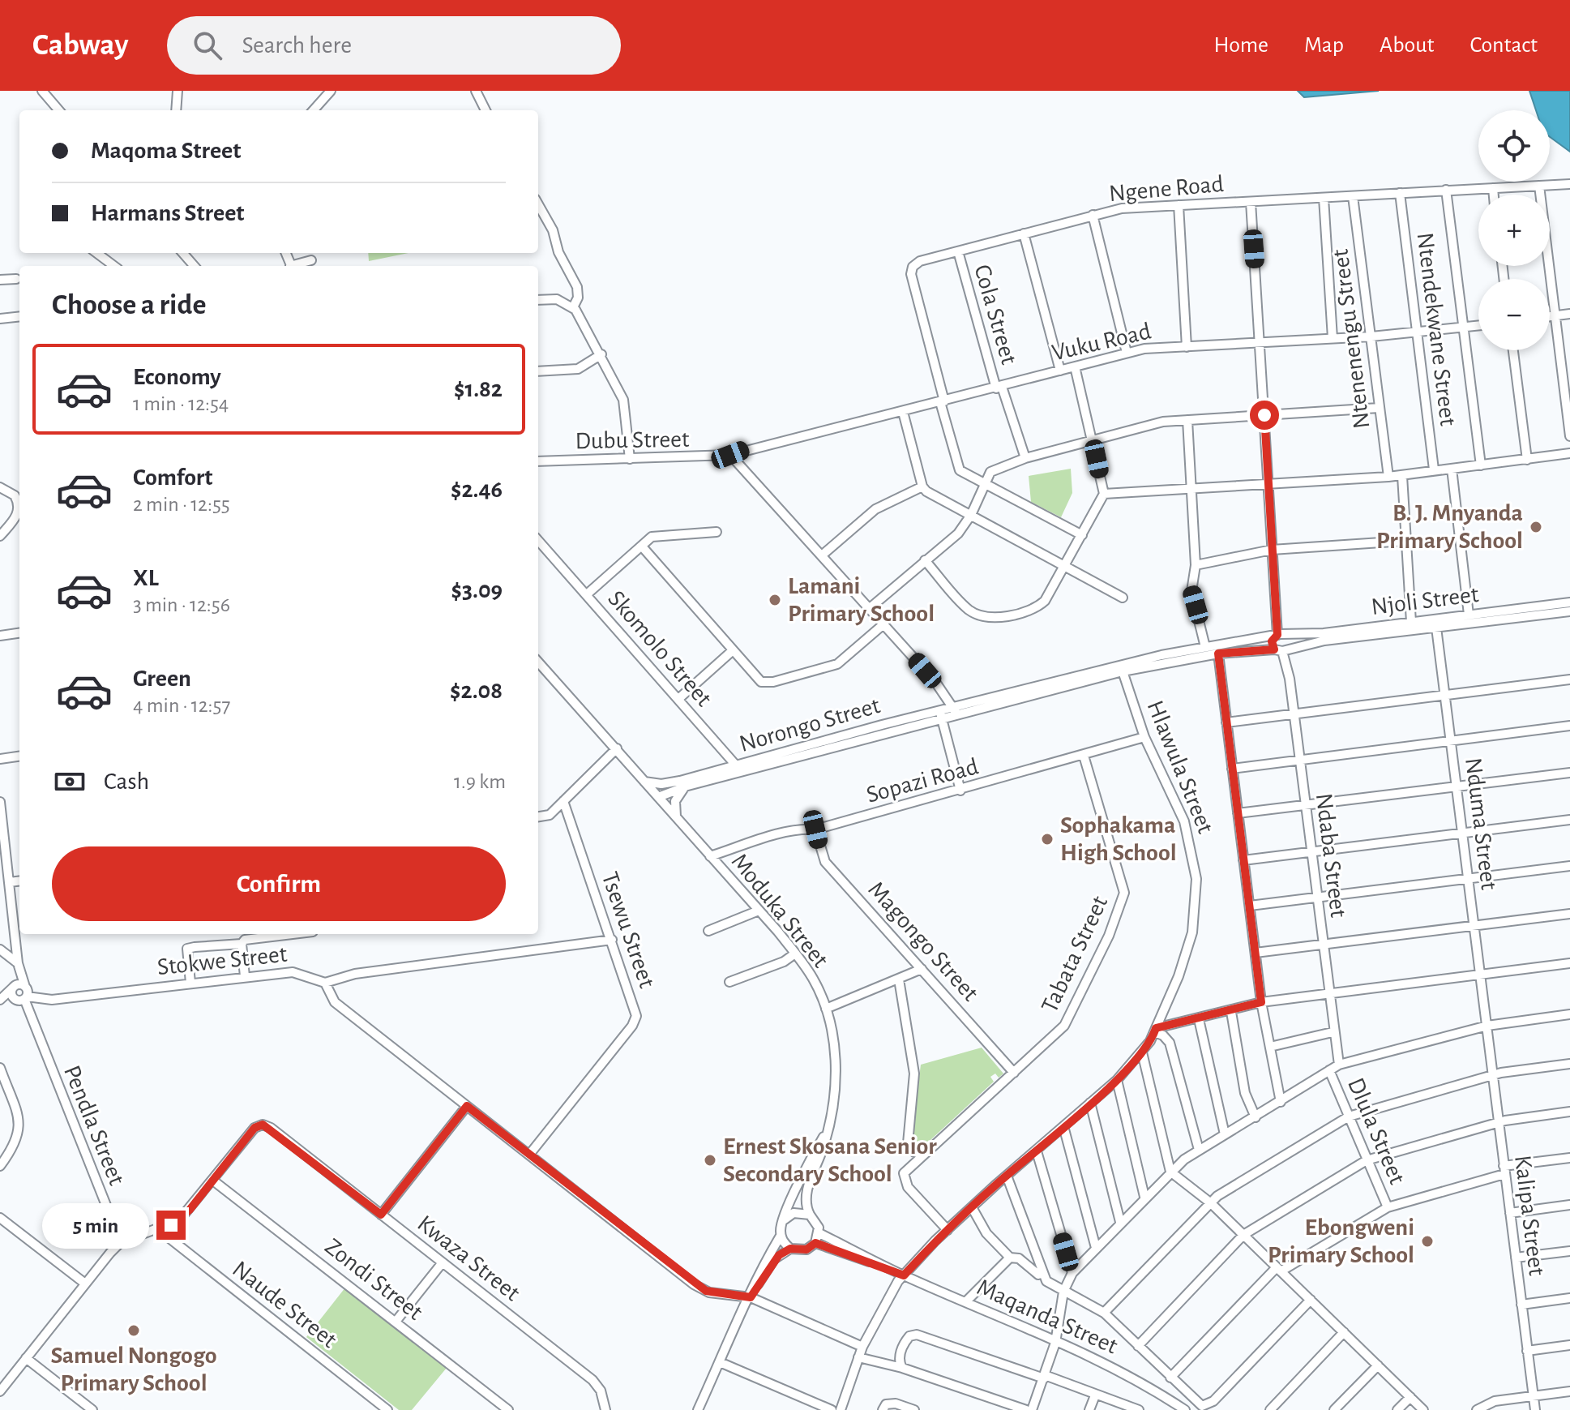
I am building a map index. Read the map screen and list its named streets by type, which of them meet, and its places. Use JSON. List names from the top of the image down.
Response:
{
  "streets": {
    "street": [
      "Ngene Road",
      "Cola Street",
      "Ntendekwane Street",
      "Ntenenengu Street",
      "Vuku Road",
      "Dubu Street",
      "Njoli Street",
      "Skomolo Street",
      "Norongo Street",
      "Hlawula Street",
      "Sopazi Road",
      "Nduma Street",
      "Ndaba Street",
      "Moduka Street",
      "Tsewu Street",
      "Magongo Street",
      "Tabata Street",
      "Stokwe Street",
      "Pendla Street",
      "Dlula Street",
      "Kalipa Street",
      "Kwaza Street",
      "Zondi Street",
      "Naude Street",
      "Maqanda Street"
    ]
  },
  "crossings": [
    ["Ngene Road", "Cola Street"],
    ["Ngene Road", "Ntendekwane Street"],
    ["Ngene Road", "Ntenenengu Street"],
    ["Ngene Road", "Vuku Road"],
    ["Cola Street", "Vuku Road"],
    ["Ntendekwane Street", "Vuku Road"],
    ["Ntenenengu Street", "Vuku Road"],
    ["Vuku Road", "Dubu Street"],
    ["Njoli Street", "Norongo Street"],
    ["Njoli Street", "Nduma Street"],
    ["Njoli Street", "Ndaba Street"],
    ["Skomolo Street", "Norongo Street"],
    ["Norongo Street", "Moduka Street"],
    ["Hlawula Street", "Sopazi Road"],
    ["Hlawula Street", "Tabata Street"],
    ["Hlawula Street", "Maqanda Street"],
    ["Sopazi Road", "Moduka Street"],
    ["Sopazi Road", "Magongo Street"],
    ["Sopazi Road", "Tabata Street"],
    ["Nduma Street", "Kalipa Street"],
    ["Moduka Street", "Maqanda Street"],
    ["Magongo Street", "Tabata Street"],
    ["Stokwe Street", "Pendla Street"],
    ["Kwaza Street", "Zondi Street"]
  ],
  "places": [
    "B. J. Mnyanda Primary School",
    "Lamani Primary School",
    "Sophakama High School",
    "Ernest Skosana Senior Secondary School",
    "Ebongweni Primary School",
    "Samuel Nongogo Primary School"
  ],
  "page": {
    "header": "Cabway",
    "search": "Search here",
    "nav": [
      "Home",
      "Map",
      "About",
      "Contact"
    ],
    "map_buttons": ["+", "−"],
    "banner": ["Maqoma Street", "Harmans Street"],
    "heading": "Choose a ride",
    "list": [
      {
        "name": "Economy",
        "note": "1 min · 12:54",
        "value": "$1.82"
      },
      {
        "name": "Comfort",
        "note": "2 min · 12:55",
        "value": "$2.46"
      },
      {
        "name": "XL",
        "note": "3 min · 12:56",
        "value": "$3.09"
      },
      {
        "name": "Green",
        "note": "4 min · 12:57",
        "value": "$2.08"
      }
    ],
    "pay": ["Cash", "1.9 km"],
    "buttons": "Confirm",
    "bubble": "5 min"
  }
}
